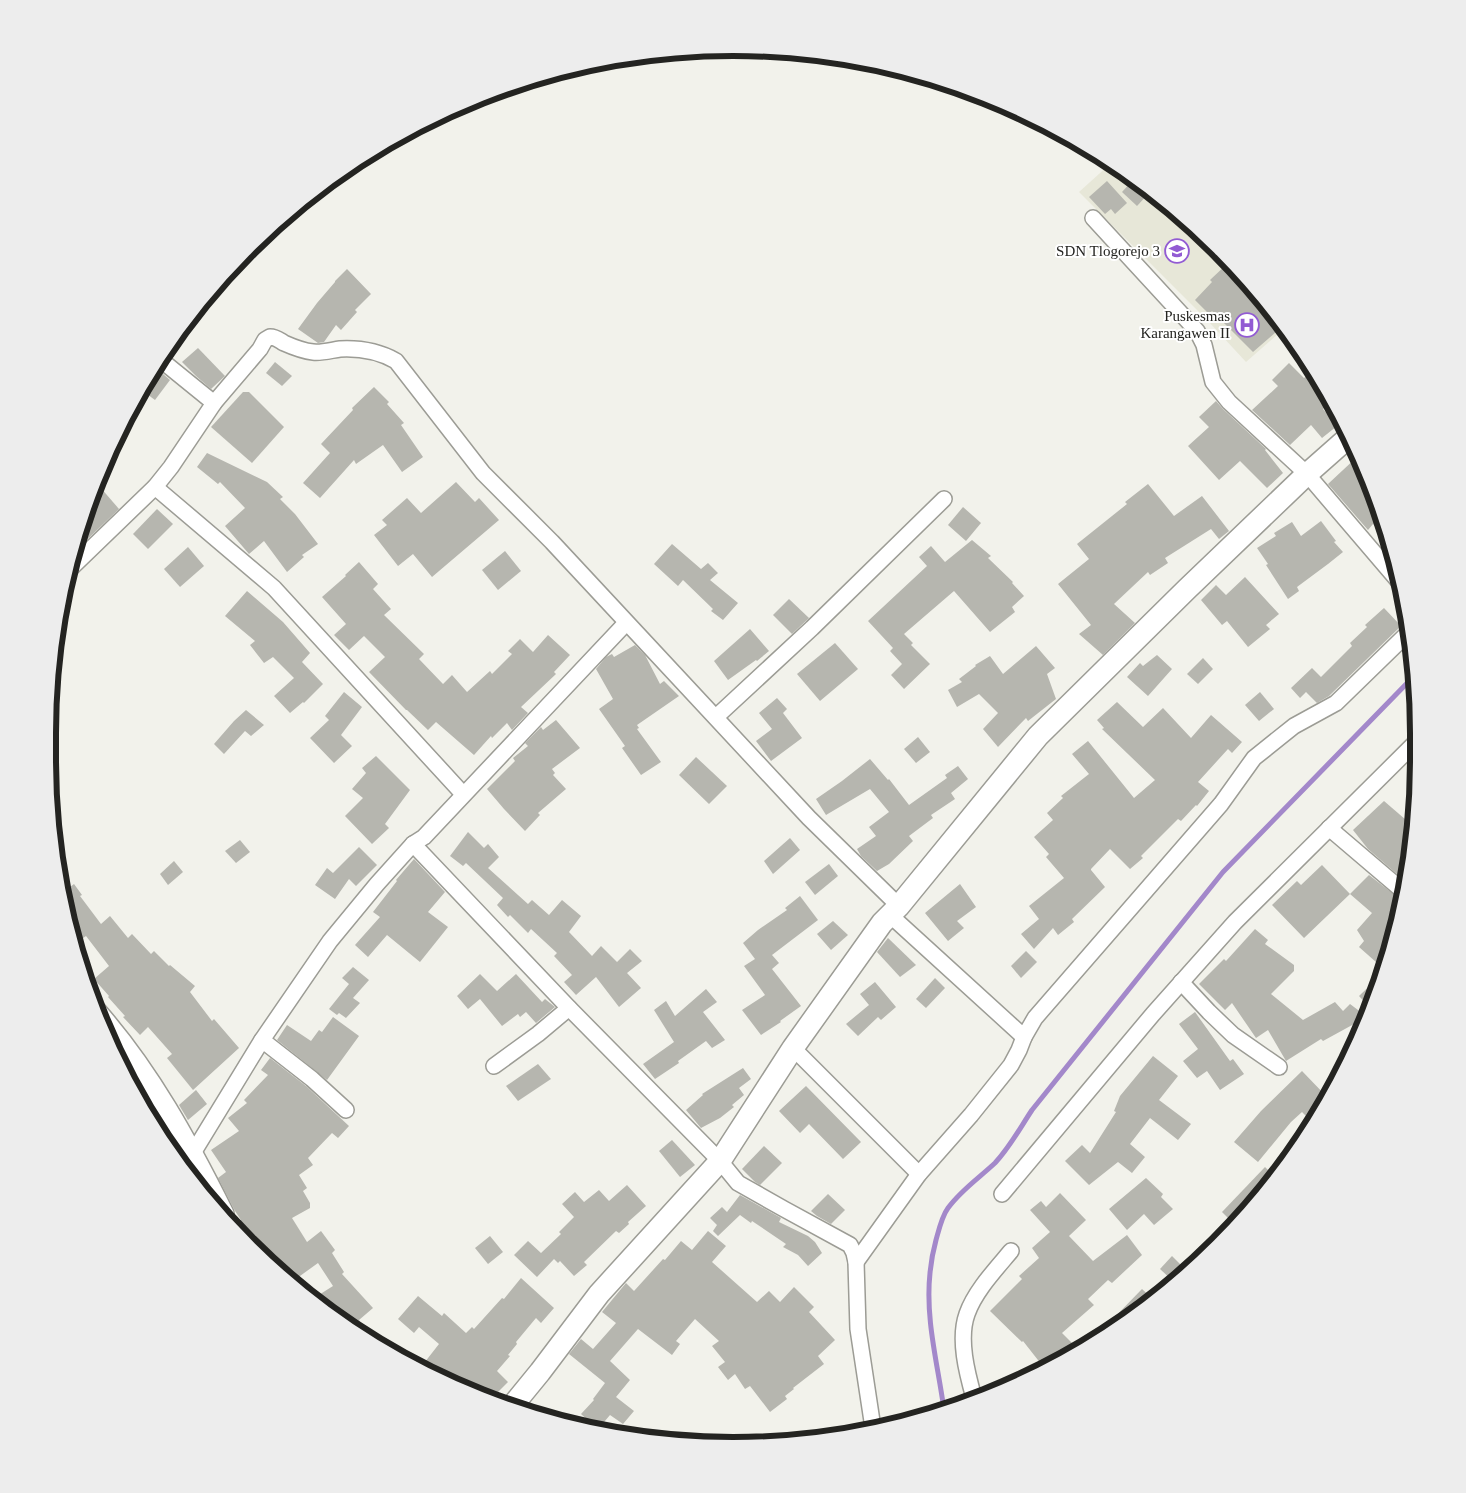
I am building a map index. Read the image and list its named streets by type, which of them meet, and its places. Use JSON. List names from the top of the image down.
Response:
{
  "places": {
    "school or university": ["SDN Tlogorejo 3"],
    "hospital": ["Puskesmas Karangawen II"]
  }
}
